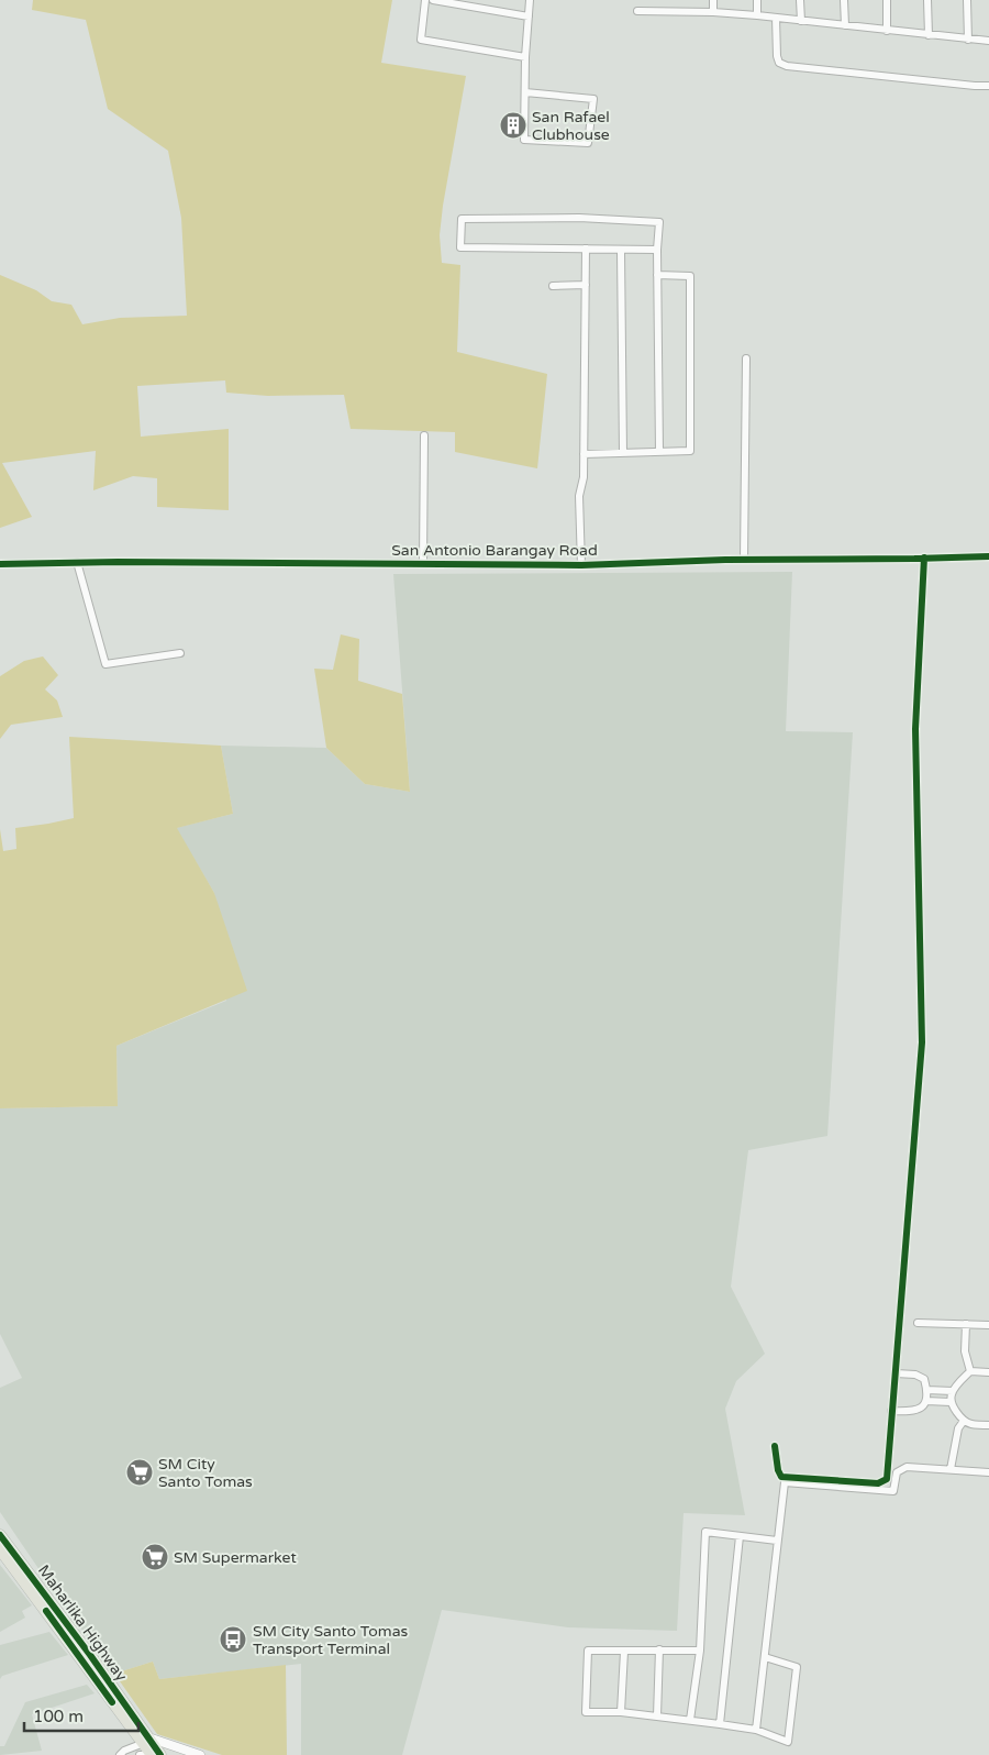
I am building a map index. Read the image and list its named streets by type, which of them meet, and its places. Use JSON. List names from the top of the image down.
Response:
{
  "streets": {
    "highway": ["Maharlika Highway"],
    "street": ["San Antonio Barangay Road"]
  },
  "places": {
    "building": ["San Rafael Clubhouse"],
    "supermarket": ["SM City Santo Tomas", "SM Supermarket"],
    "bus stop": ["SM City Santo Tomas Transport Terminal"]
  },
  "scale_bar": "100 m"
}
